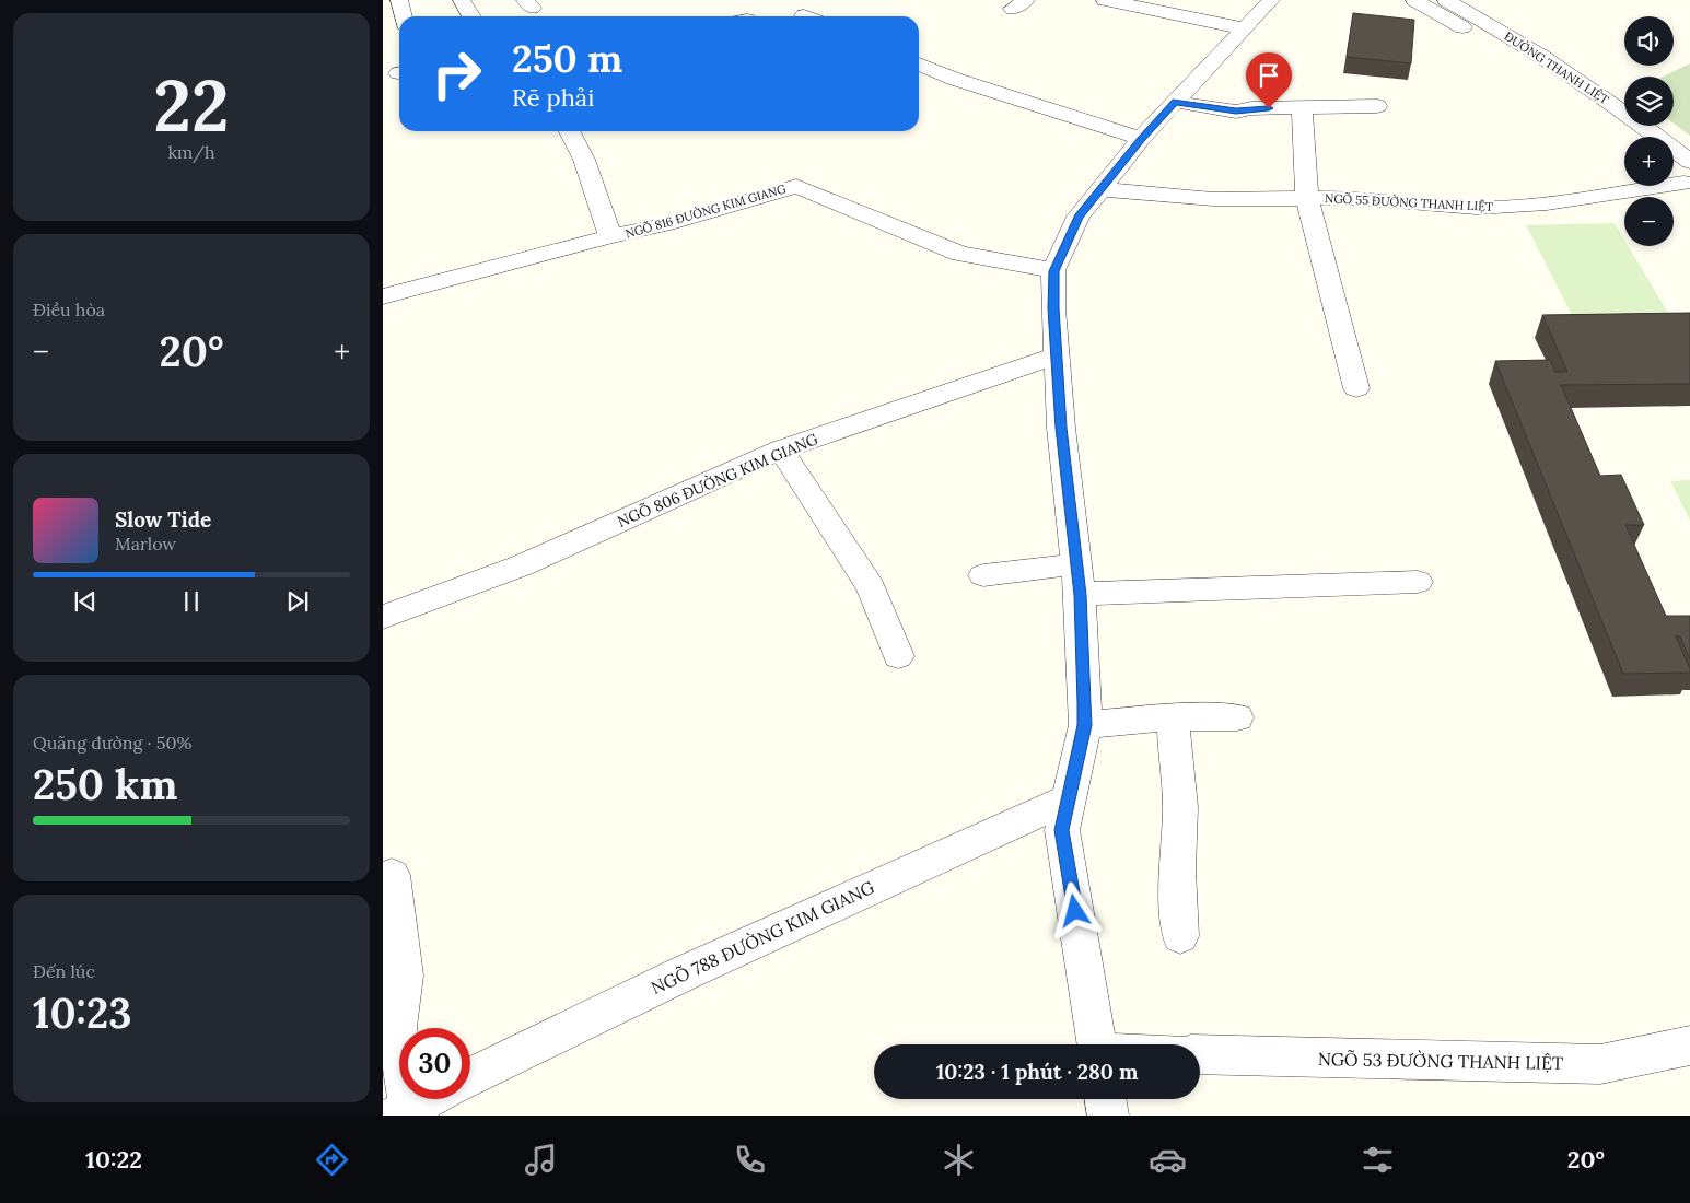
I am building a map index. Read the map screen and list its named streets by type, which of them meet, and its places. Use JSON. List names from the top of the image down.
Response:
{
  "streets": {
    "street": [
      "ĐƯỜNG THANH LIỆT",
      "NGÕ 55 ĐƯỜNG THANH LIỆT",
      "NGÕ 816 ĐƯỜNG KIM GIANG",
      "NGÕ 806 ĐƯỜNG KIM GIANG",
      "NGÕ 788 ĐƯỜNG KIM GIANG",
      "NGÕ 53 ĐƯỜNG THANH LIỆT"
    ]
  },
  "page": {
    "tile": [
      ["22", "km/h"],
      "Điều hòa",
      ["Quãng đường · 50%", "250 km"],
      ["Đến lúc", "10:23"]
    ],
    "map_buttons": ["+", "−"],
    "turn": ["250 m", "Rẽ phải"],
    "heat": ["−", "20°", "+"],
    "song": ["Slow Tide", "Marlow"],
    "limit": "30",
    "trip": "10:23 · 1 phút · 280 m",
    "tabs": ["10:22", "20°"]
  }
}
